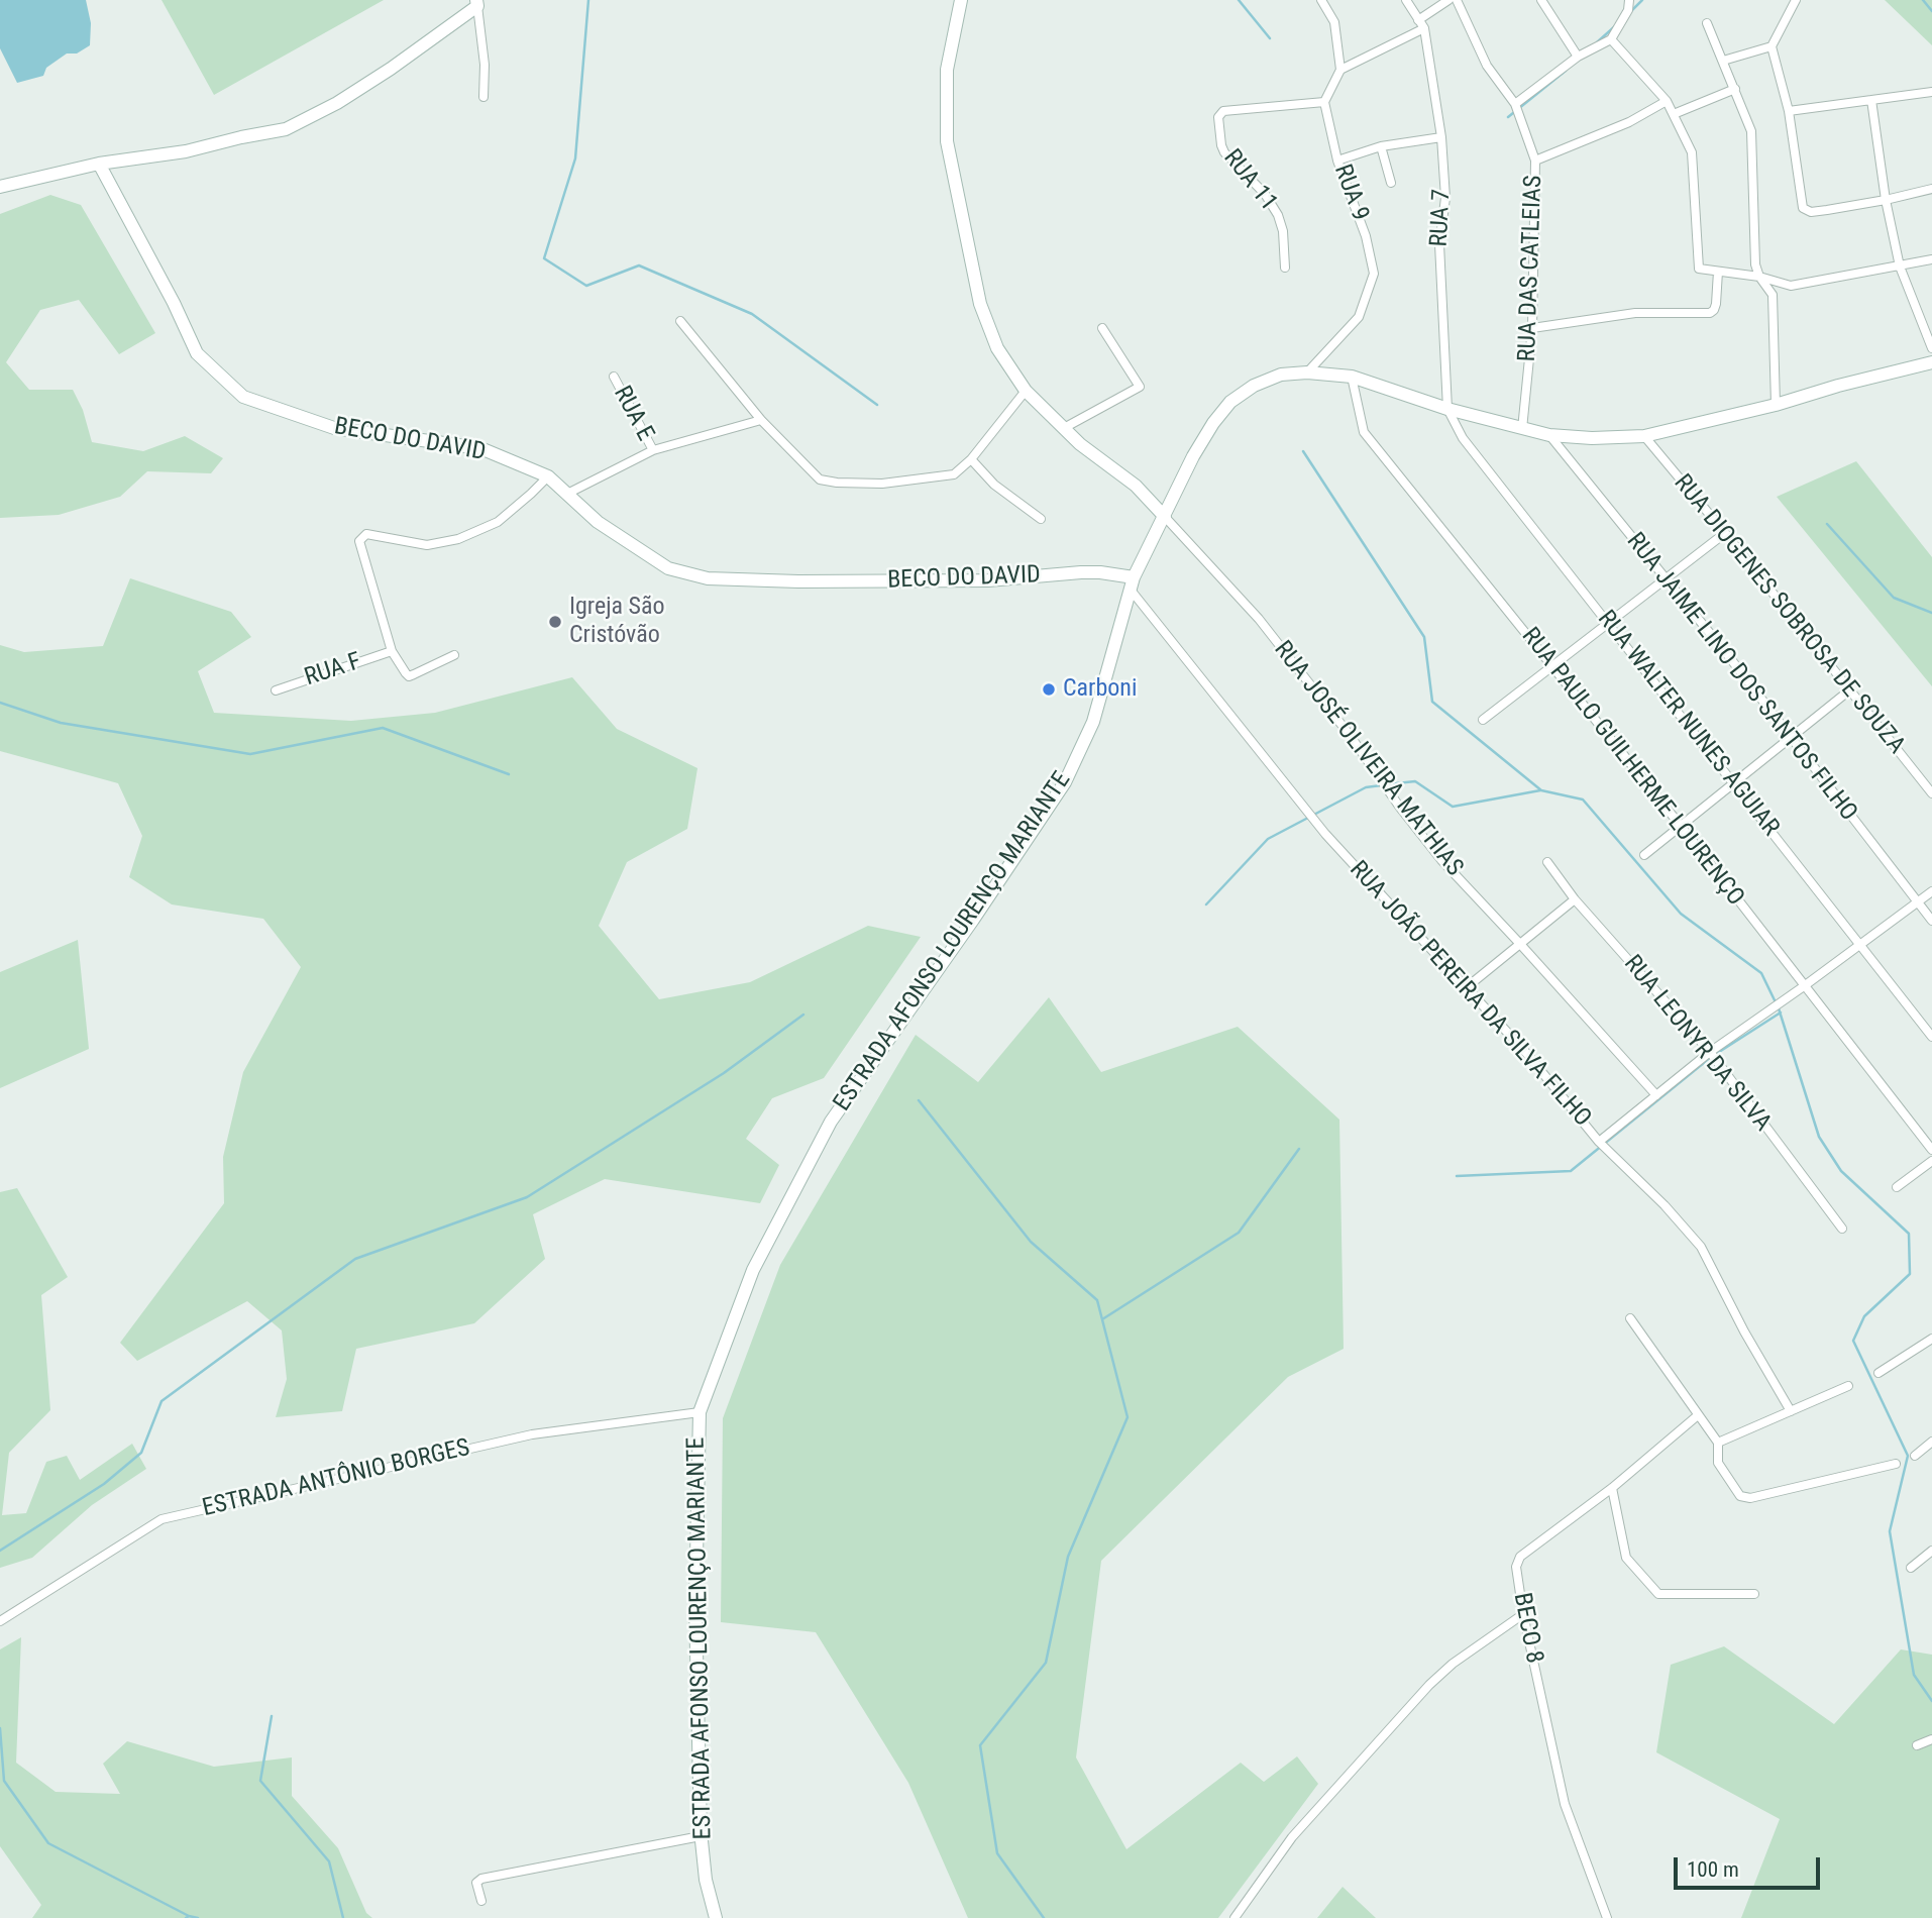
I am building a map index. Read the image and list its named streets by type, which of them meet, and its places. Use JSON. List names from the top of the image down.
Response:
{
  "streets": {
    "main road": ["BECO DO DAVID", "ESTRADA AFONSO LOURENÇO MARIANTE"],
    "street": [
      "RUA 11",
      "RUA 9",
      "RUA 7",
      "RUA DAS CATLEIAS",
      "RUA E",
      "RUA DIOGENES SOBROSA DE SOUZA",
      "RUA F",
      "RUA JAIME LINO DOS SANTOS FILHO",
      "RUA WALTER NUNES AGUIAR",
      "RUA JOSÉ OLIVEIRA MATHIAS",
      "RUA PAULO GUILHERME LOURENÇO",
      "RUA JOÃO PEREIRA DA SILVA FILHO",
      "RUA LEONYR DA SILVA",
      "ESTRADA ANTÔNIO BORGES",
      "BECO 8"
    ]
  },
  "crossings": [
    ["RUA 11", "RUA 9"],
    ["RUA 9", "ESTRADA AFONSO LOURENÇO MARIANTE"],
    ["RUA 7", "RUA WALTER NUNES AGUIAR"],
    ["RUA 7", "ESTRADA AFONSO LOURENÇO MARIANTE"],
    ["RUA DAS CATLEIAS", "ESTRADA AFONSO LOURENÇO MARIANTE"],
    ["BECO DO DAVID", "ESTRADA AFONSO LOURENÇO MARIANTE"],
    ["BECO DO DAVID", "RUA JOÃO PEREIRA DA SILVA FILHO"],
    ["RUA DIOGENES SOBROSA DE SOUZA", "ESTRADA AFONSO LOURENÇO MARIANTE"],
    ["RUA JAIME LINO DOS SANTOS FILHO", "ESTRADA AFONSO LOURENÇO MARIANTE"],
    ["RUA WALTER NUNES AGUIAR", "ESTRADA AFONSO LOURENÇO MARIANTE"],
    ["RUA JOSÉ OLIVEIRA MATHIAS", "ESTRADA AFONSO LOURENÇO MARIANTE"],
    ["RUA PAULO GUILHERME LOURENÇO", "ESTRADA AFONSO LOURENÇO MARIANTE"],
    ["ESTRADA AFONSO LOURENÇO MARIANTE", "RUA JOÃO PEREIRA DA SILVA FILHO"],
    ["ESTRADA AFONSO LOURENÇO MARIANTE", "ESTRADA ANTÔNIO BORGES"]
  ],
  "places": ["Igreja São Cristóvão", "Carboni"],
  "scale_bar": "100 m"
}
